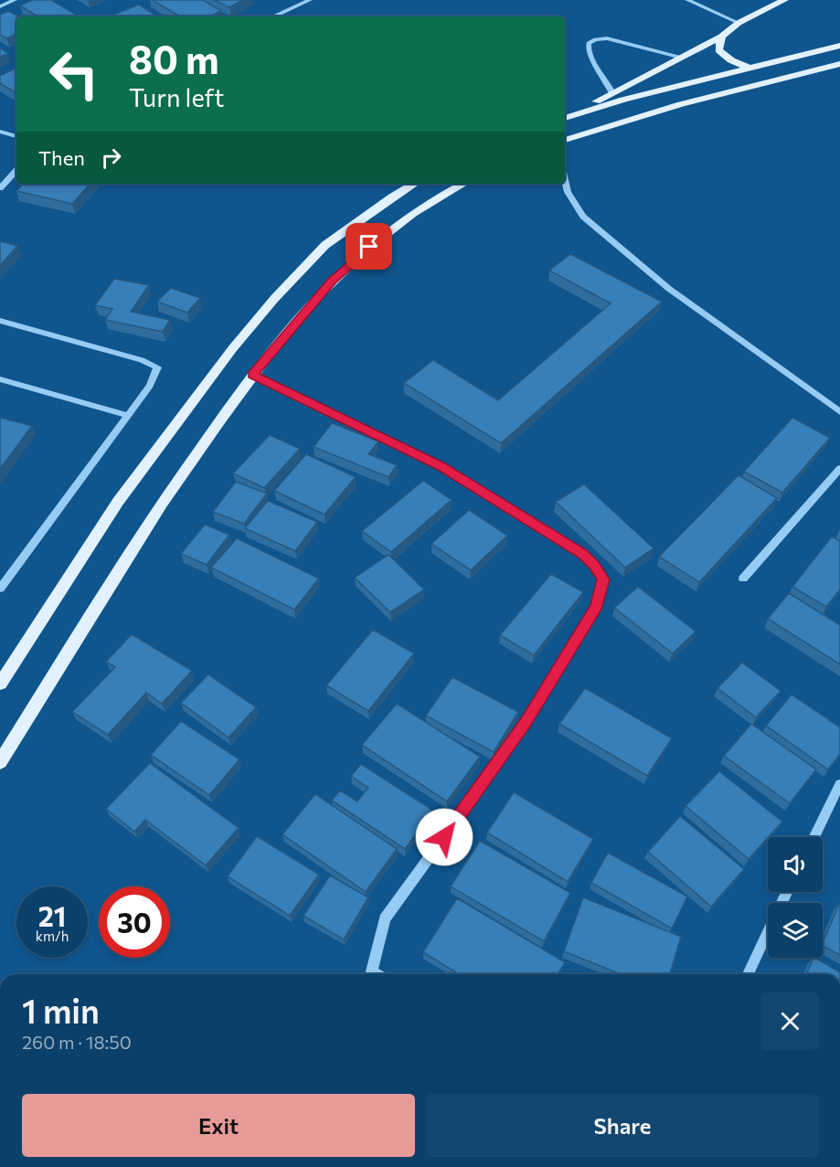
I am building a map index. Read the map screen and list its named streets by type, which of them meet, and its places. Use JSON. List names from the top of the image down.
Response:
{
  "page": {
    "turn": ["80 m", "Turn left"],
    "then": "Then",
    "speed": "21 km/h",
    "limit": "30",
    "heading": ["1 min", "260 m · 18:50"],
    "buttons": ["Exit", "Share"]
  }
}
